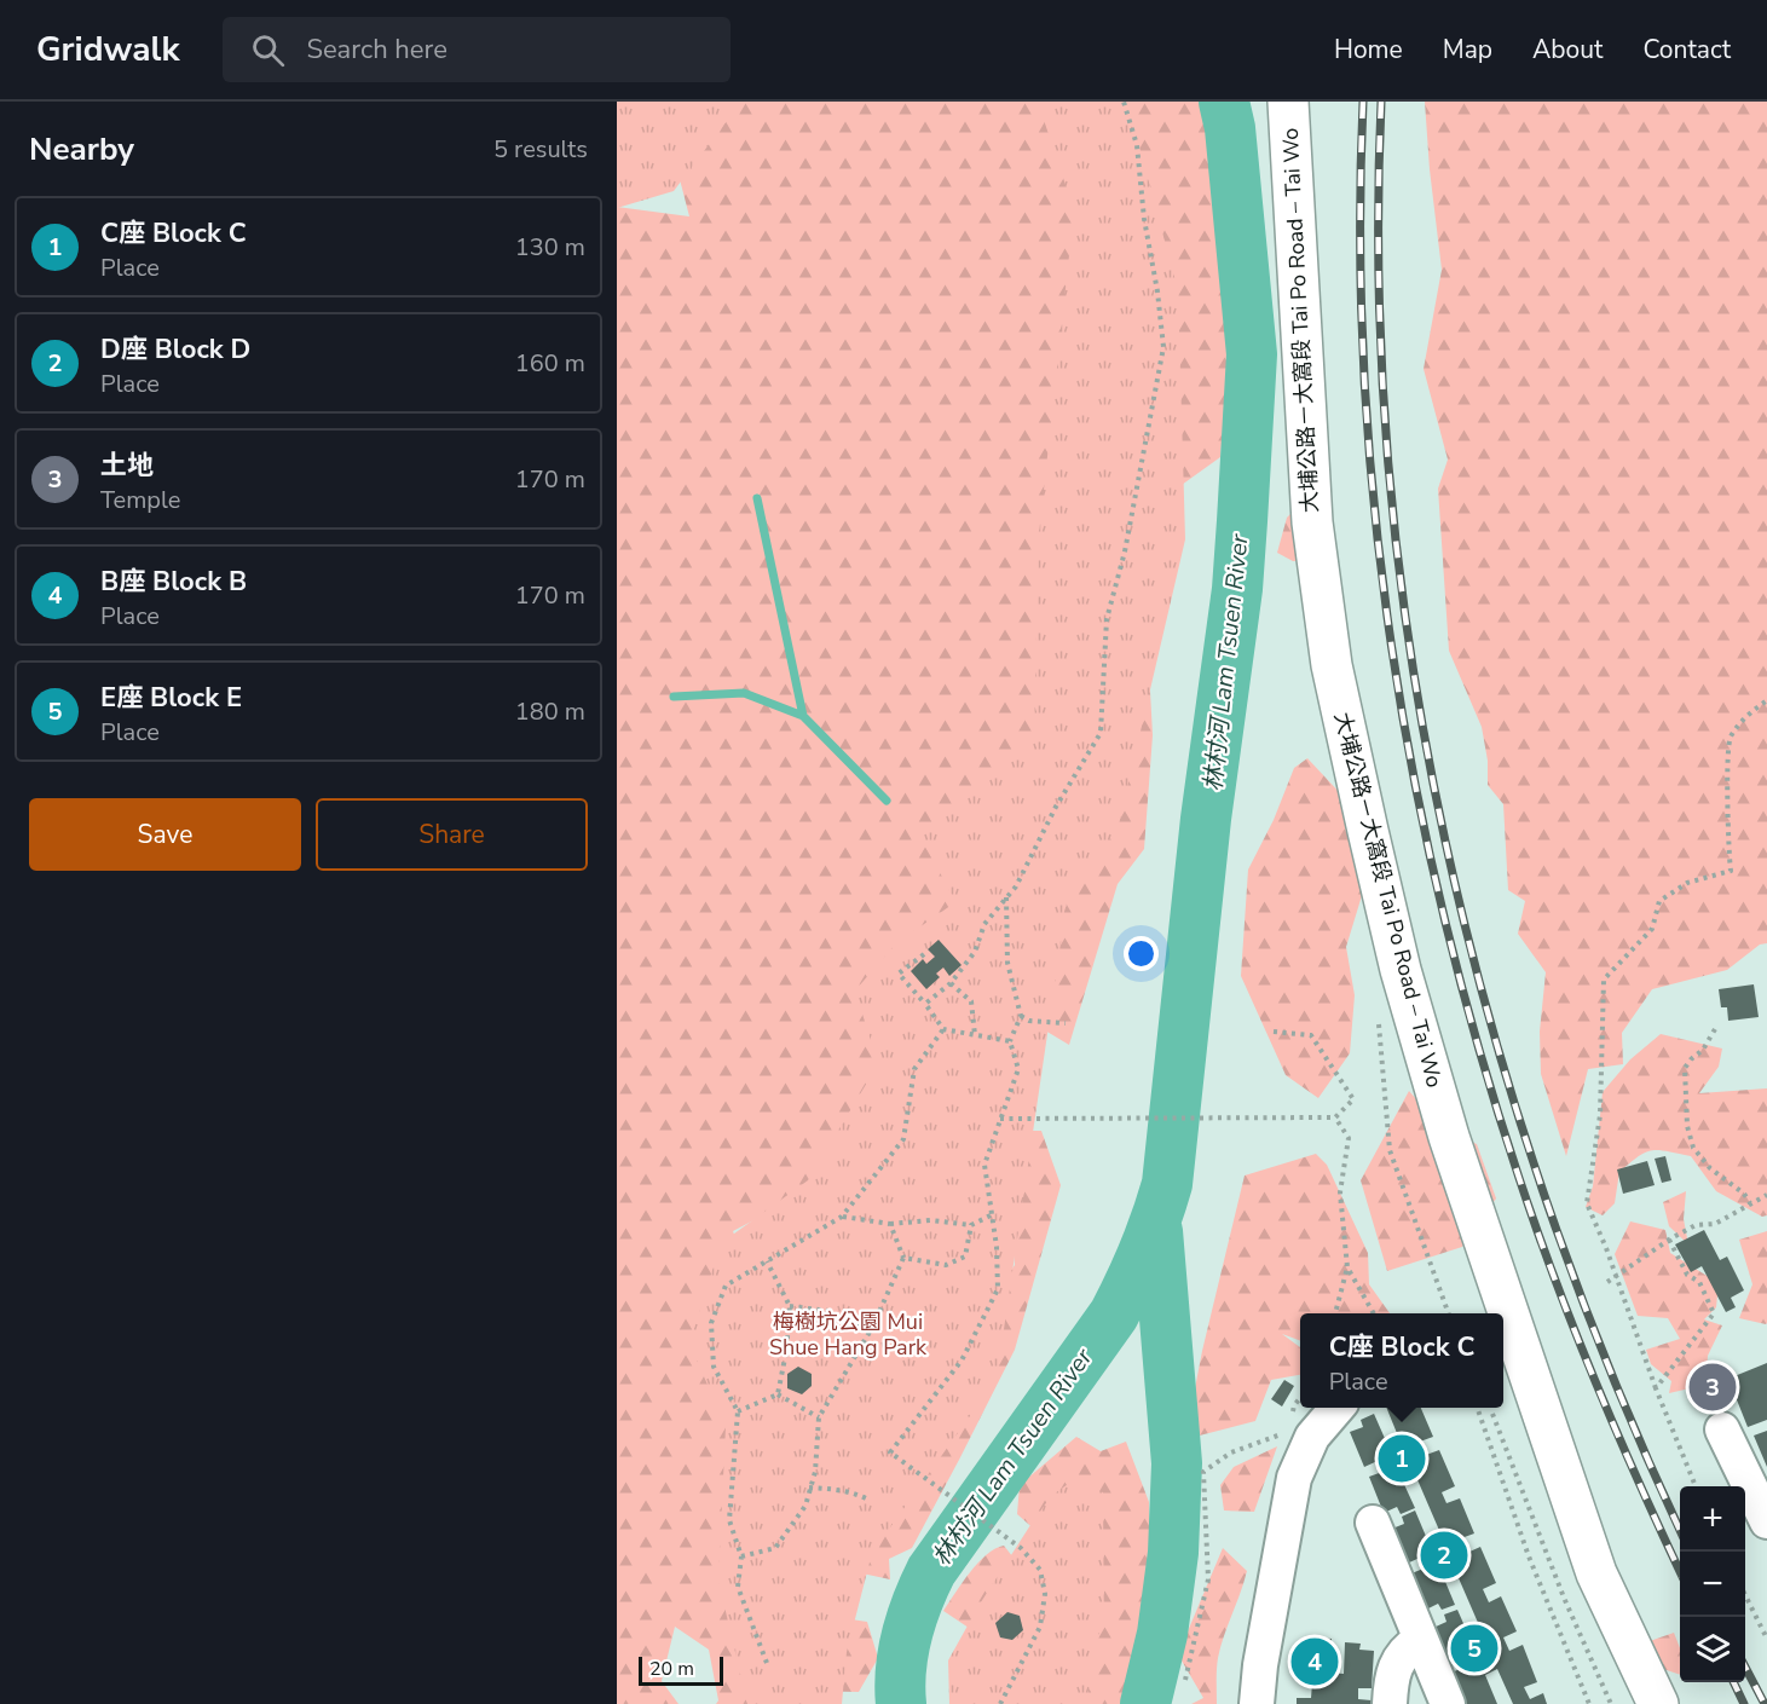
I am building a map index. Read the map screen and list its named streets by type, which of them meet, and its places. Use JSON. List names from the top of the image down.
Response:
{
  "streets": {
    "main road": ["大埔公路－大窩段 Tai Po Road – Tai Wo"]
  },
  "water": ["林村河 Lam Tsuen River"],
  "parks": ["梅樹坑公園 Mui Shue Hang Park"],
  "scale_bar": "20 m",
  "page": {
    "header": "Gridwalk",
    "search": "Search here",
    "nav": [
      "Home",
      "Map",
      "About",
      "Contact"
    ],
    "heading": ["Nearby", "5 results"],
    "list": [
      {
        "mark": "1",
        "name": "C座 Block C",
        "note": "Place",
        "value": "130 m"
      },
      {
        "mark": "2",
        "name": "D座 Block D",
        "note": "Place",
        "value": "160 m"
      },
      {
        "mark": "3",
        "name": "土地",
        "note": "Temple",
        "value": "170 m"
      },
      {
        "mark": "4",
        "name": "B座 Block B",
        "note": "Place",
        "value": "170 m"
      },
      {
        "mark": "5",
        "name": "E座 Block E",
        "note": "Place",
        "value": "180 m"
      }
    ],
    "buttons": ["Save", "Share"],
    "popup": ["C座 Block C", "Place"],
    "pins": [
      "3",
      "1",
      "2",
      "5",
      "4"
    ],
    "map_buttons": ["+", "−"],
    "scale": "20 m"
  }
}
